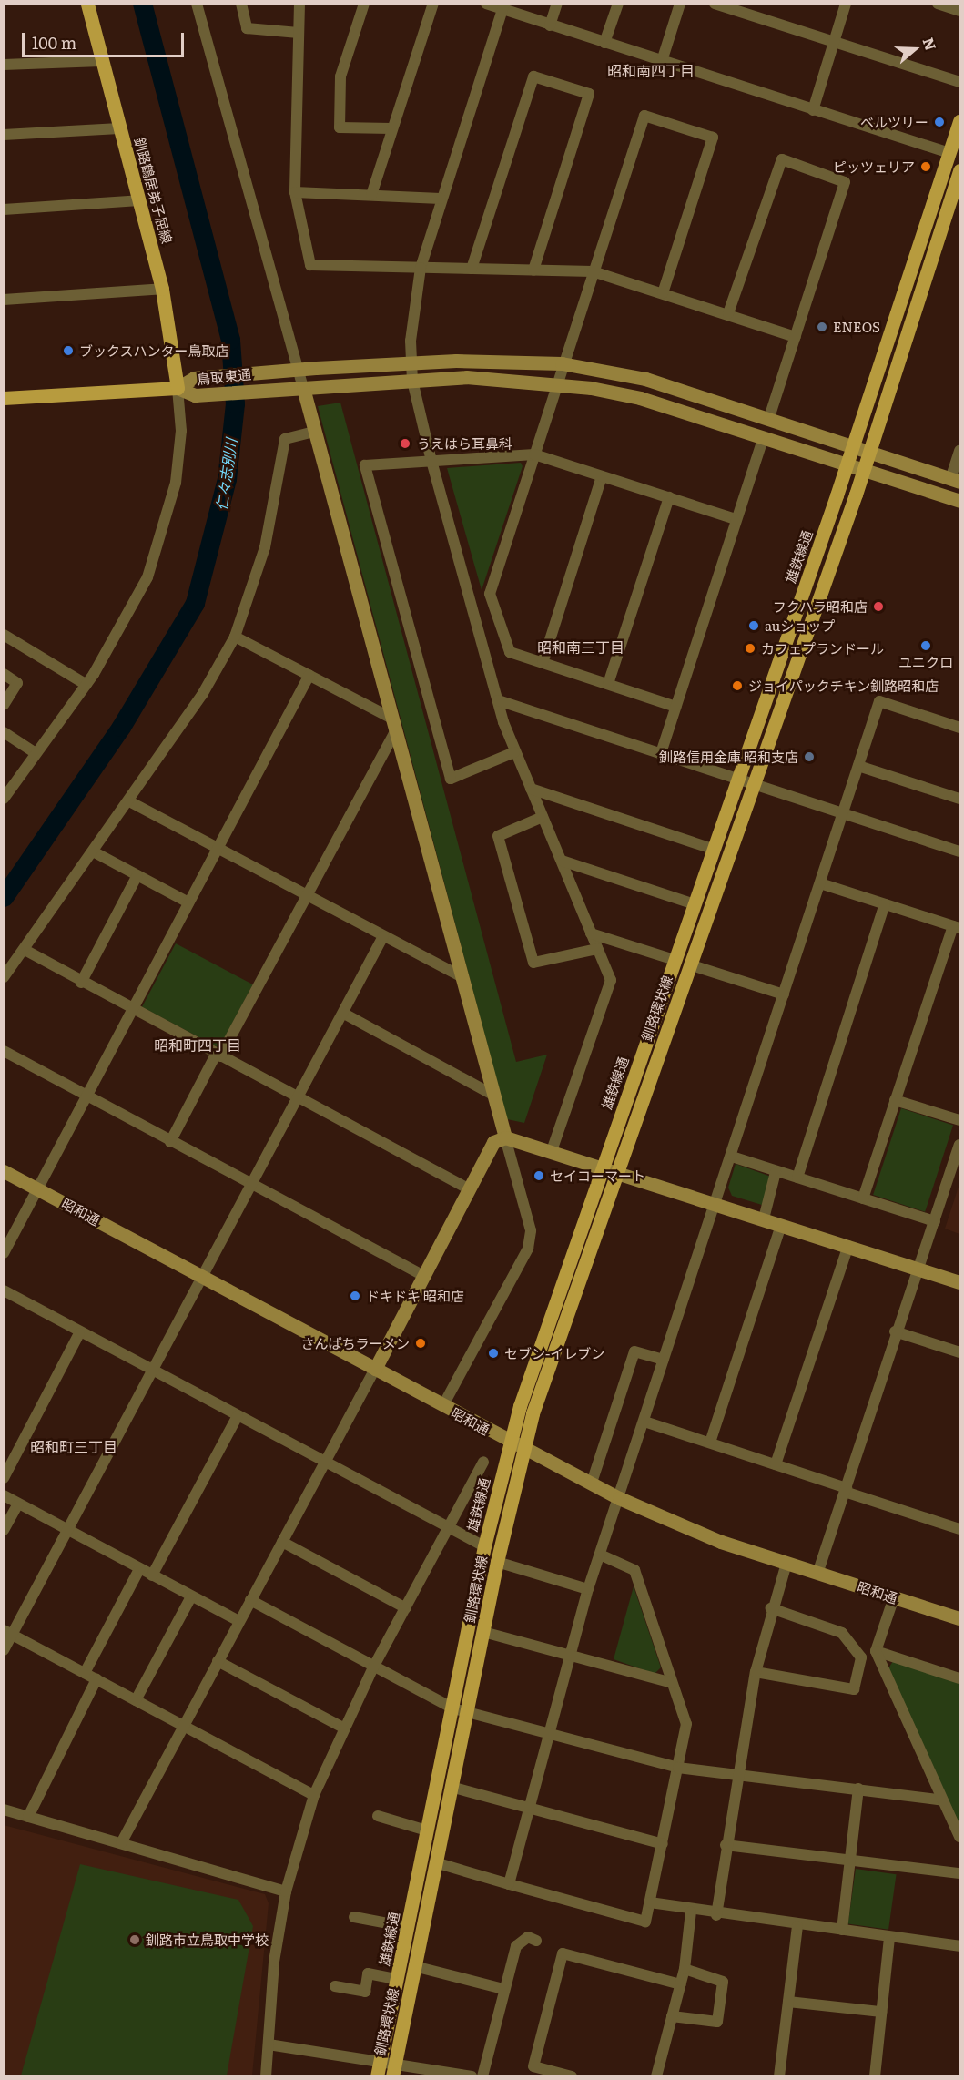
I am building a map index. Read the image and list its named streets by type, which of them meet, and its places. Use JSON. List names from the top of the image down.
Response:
{
  "streets": {
    "main road": ["釧路鶴居弟子屈線", "雄鉄線通", "釧路環状線"],
    "street": ["鳥取東通", "昭和通"]
  },
  "crossings": [
    ["釧路鶴居弟子屈線", "鳥取東通"],
    ["鳥取東通", "雄鉄線通"],
    ["雄鉄線通", "釧路環状線"],
    ["雄鉄線通", "昭和通"],
    ["釧路環状線", "昭和通"]
  ],
  "districts": [
    "昭和南四丁目",
    "昭和南三丁目",
    "昭和町四丁目",
    "昭和町三丁目"
  ],
  "water": ["仁々志別川"],
  "places": [
    "ベルツリー",
    "ピッツェリア",
    "ENEOS",
    "ブックスハンター鳥取店",
    "うえはら耳鼻科",
    "フクハラ昭和店",
    "auショップ",
    "ユニクロ",
    "カフェプランドール",
    "ジョイパックチキン釧路昭和店",
    "釧路信用金庫 昭和支店",
    "セイコーマート",
    "ドキドキ 昭和店",
    "さんぱちラーメン",
    "セブン-イレブン",
    "釧路市立鳥取中学校"
  ],
  "scale_bar": "100 m",
  "north": "right"
}
